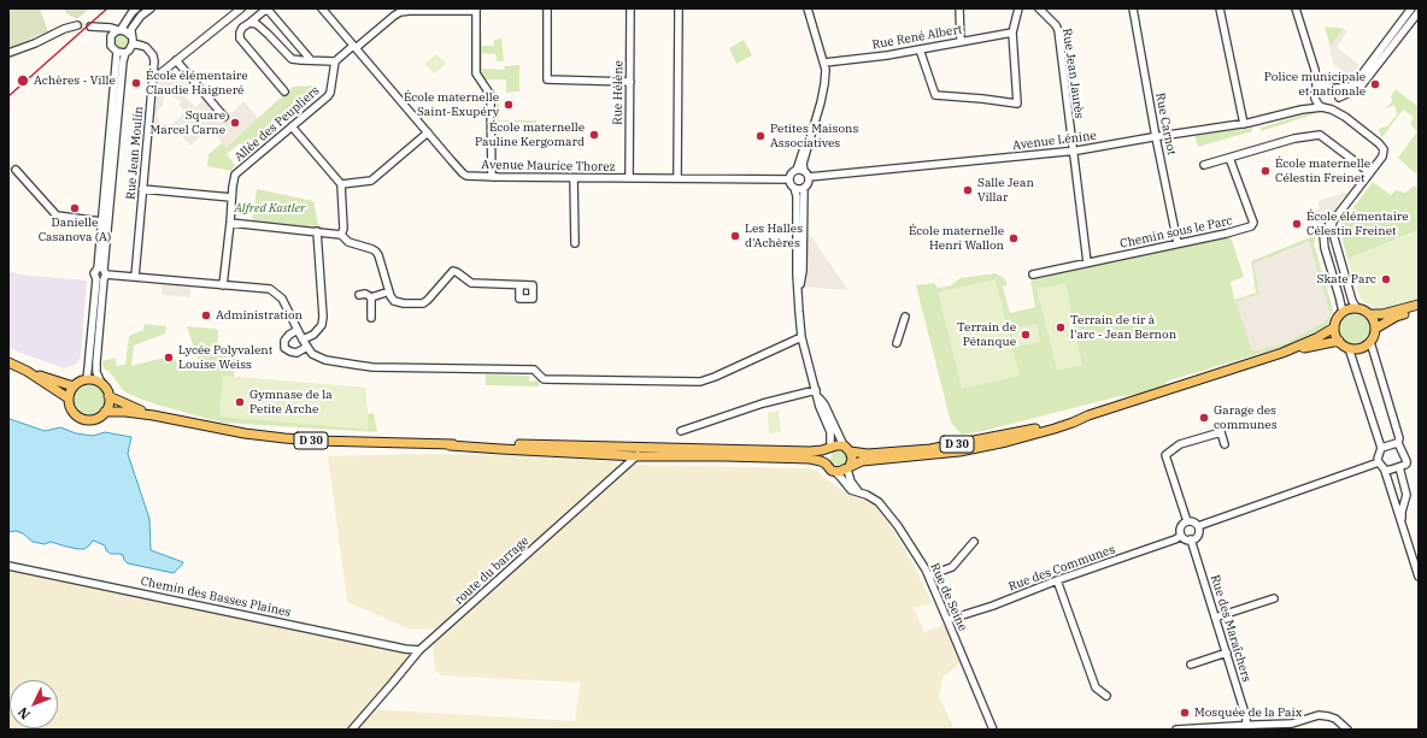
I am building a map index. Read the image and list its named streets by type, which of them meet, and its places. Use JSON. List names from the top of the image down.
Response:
{
  "streets": {
    "main road": ["D 30"],
    "street": [
      "Rue René Albert",
      "Rue Jean Jaurès",
      "Rue Hélène",
      "Allée des Peupliers",
      "Rue Carnot",
      "Avenue Lénine",
      "Rue Jean Moulin",
      "Avenue Maurice Thorez",
      "Chemin sous le Parc",
      "Rue des Communes",
      "route du barrage",
      "Chemin des Basses Plaines",
      "Rue de Seine",
      "Rue des Maraîchers"
    ]
  },
  "crossings": [
    ["Rue Jean Jaurès", "Avenue Lénine"],
    ["Rue Jean Jaurès", "Chemin sous le Parc"],
    ["Rue Hélène", "Avenue Maurice Thorez"],
    ["Rue Carnot", "Avenue Lénine"],
    ["Rue Carnot", "Chemin sous le Parc"],
    ["Avenue Lénine", "Avenue Maurice Thorez"],
    ["D 30", "route du barrage"],
    ["D 30", "Rue de Seine"],
    ["Rue des Communes", "Rue de Seine"],
    ["Rue des Communes", "Rue des Maraîchers"],
    ["route du barrage", "Chemin des Basses Plaines"]
  ],
  "parks": ["Alfred Kastler"],
  "places": [
    "Achères - Ville",
    "École élémentaire Claudie Haigneré",
    "Police municipale et nationale",
    "École maternelle Saint-Exupéry",
    "Square Marcel Carne",
    "École maternelle Pauline Kergomard",
    "Petites Maisons Associatives",
    "École maternelle Célestin Freinet",
    "Salle Jean Villar",
    "Danielle Casanova (A)",
    "École élémentaire Célestin Freinet",
    "Les Halles d'Achères",
    "École maternelle Henri Wallon",
    "Skate Parc",
    "Administration",
    "Terrain de tir à l'arc - Jean Bernon",
    "Terrain de Pétanque",
    "Lycée Polyvalent Louise Weiss",
    "Gymnase de la Petite Arche",
    "Garage des communes",
    "Mosquée de la Paix"
  ],
  "north": "bottom left"
}
